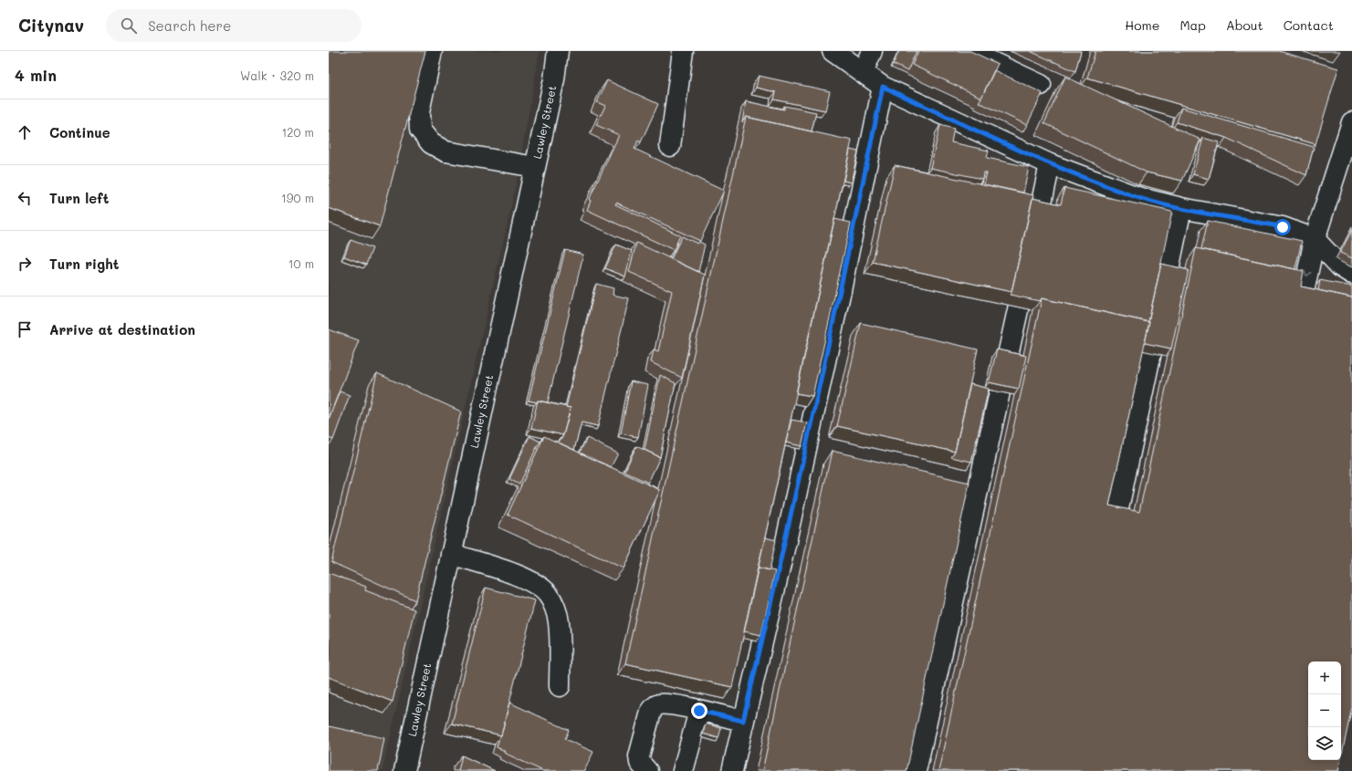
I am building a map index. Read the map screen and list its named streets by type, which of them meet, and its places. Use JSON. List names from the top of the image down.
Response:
{
  "streets": {
    "lane": ["Lawley Street"]
  },
  "page": {
    "header": "Citynav",
    "search": "Search here",
    "nav": [
      "Home",
      "Map",
      "About",
      "Contact"
    ],
    "heading": ["4 min", "Walk · 320 m"],
    "list": [
      ["Continue", "120 m"],
      ["Turn left", "190 m"],
      ["Turn right", "10 m"],
      "Arrive at destination"
    ],
    "map_buttons": ["+", "−"]
  }
}
